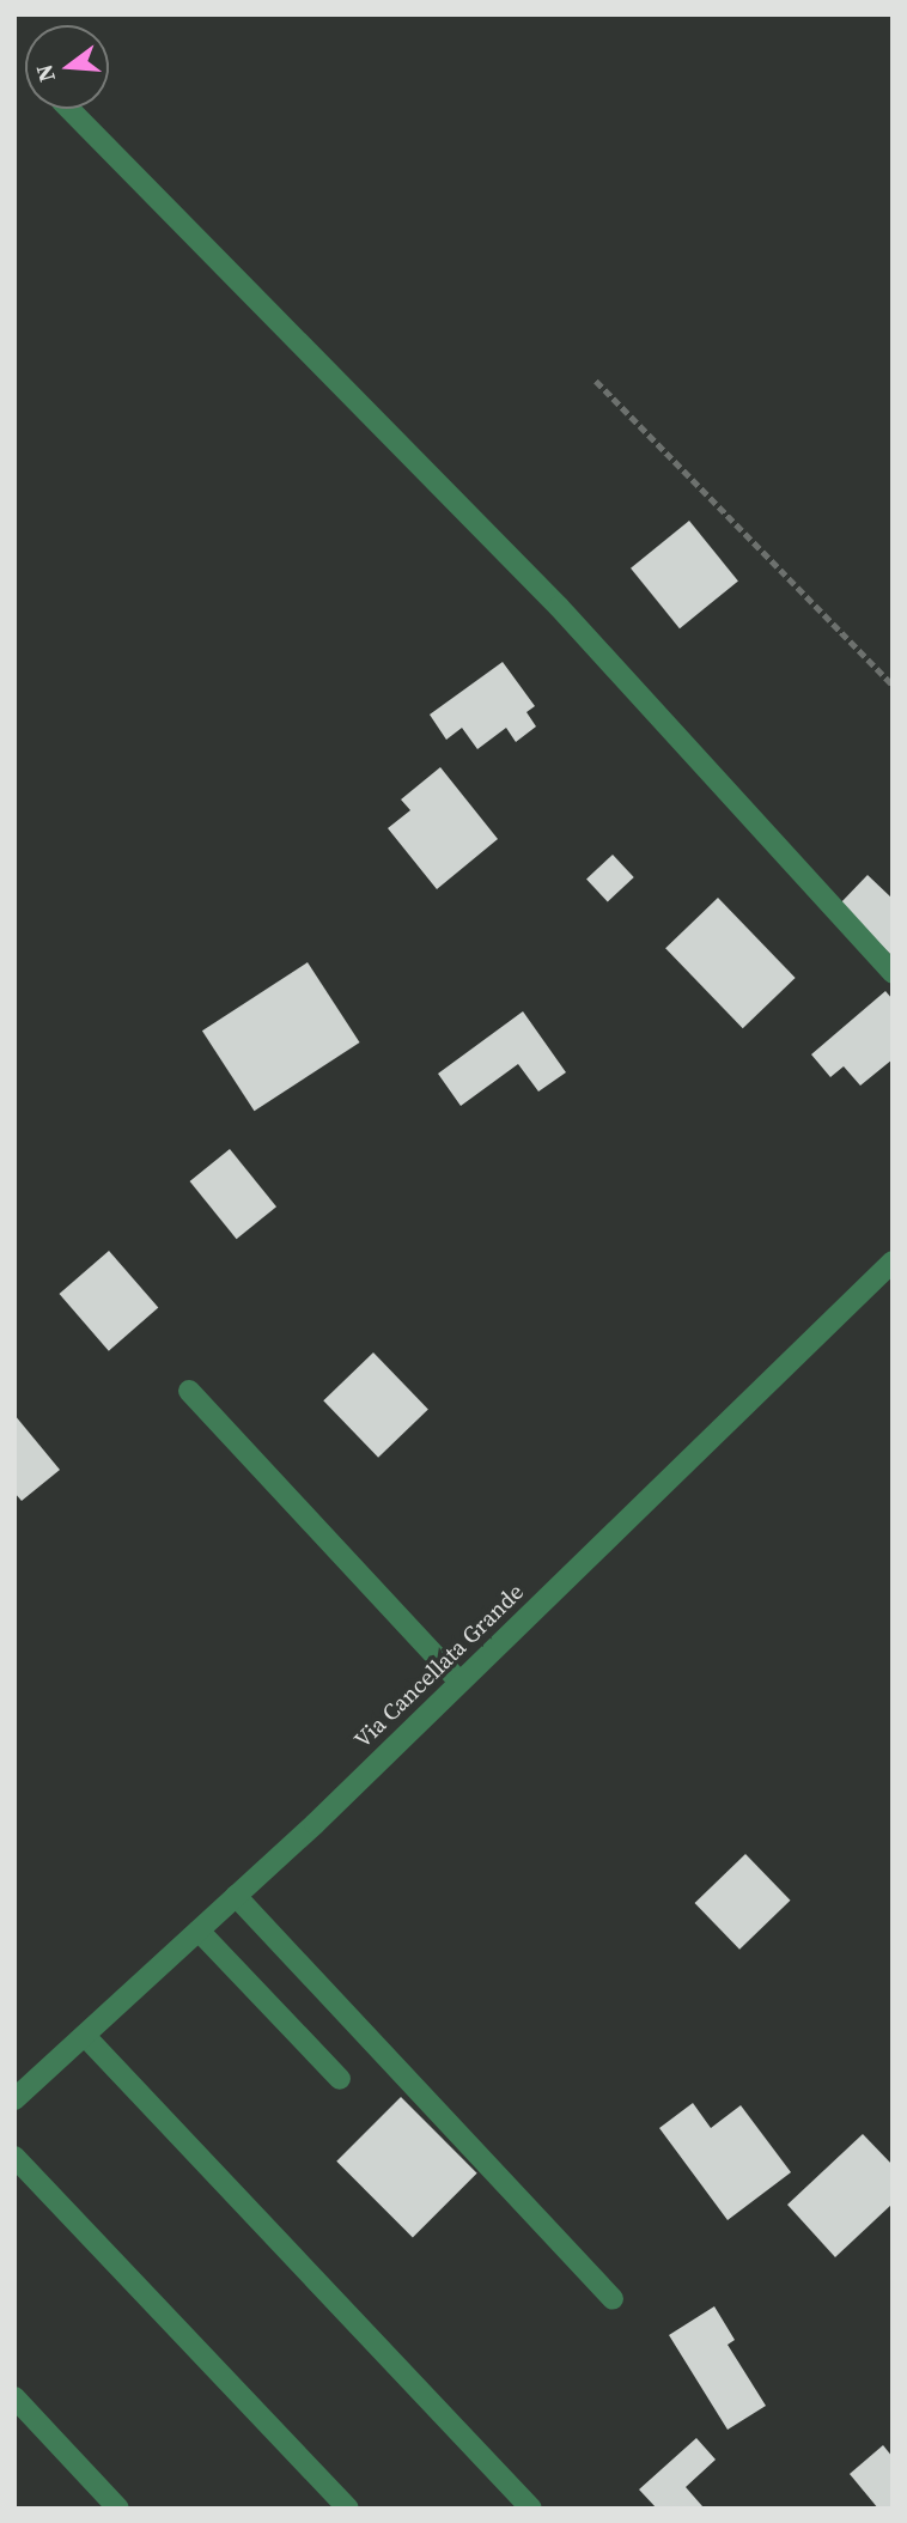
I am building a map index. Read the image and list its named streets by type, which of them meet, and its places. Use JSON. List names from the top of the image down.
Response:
{
  "streets": {
    "street": ["Via Cancellata Grande"]
  },
  "north": "left"
}
